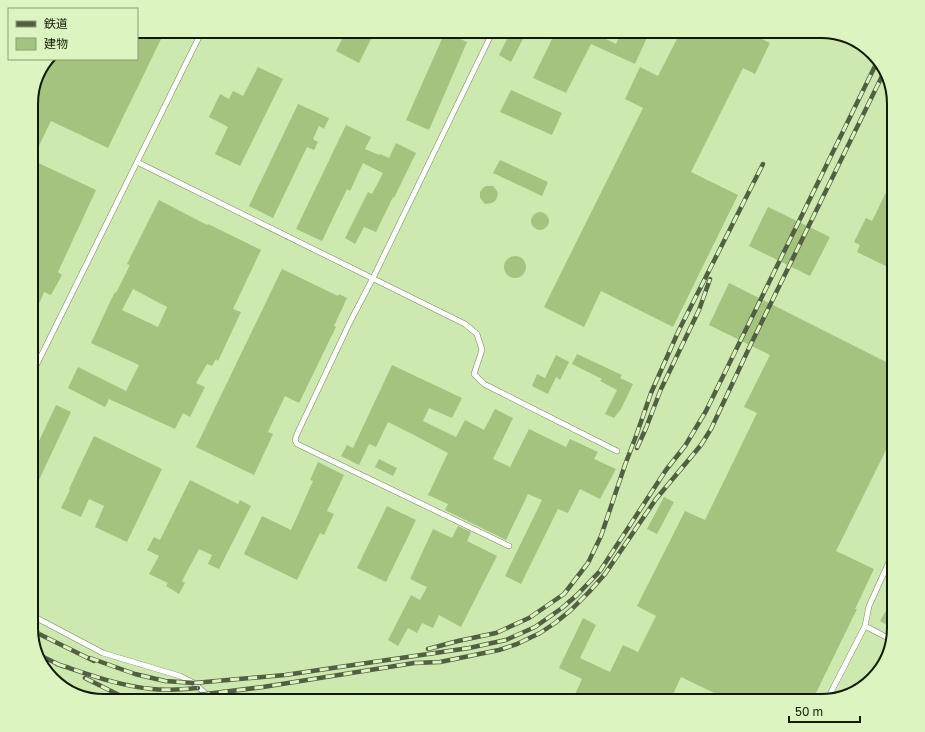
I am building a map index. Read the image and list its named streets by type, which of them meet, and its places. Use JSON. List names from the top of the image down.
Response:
{
  "legend": ["鉄道", "建物"],
  "scale_bar": "50 m"
}
